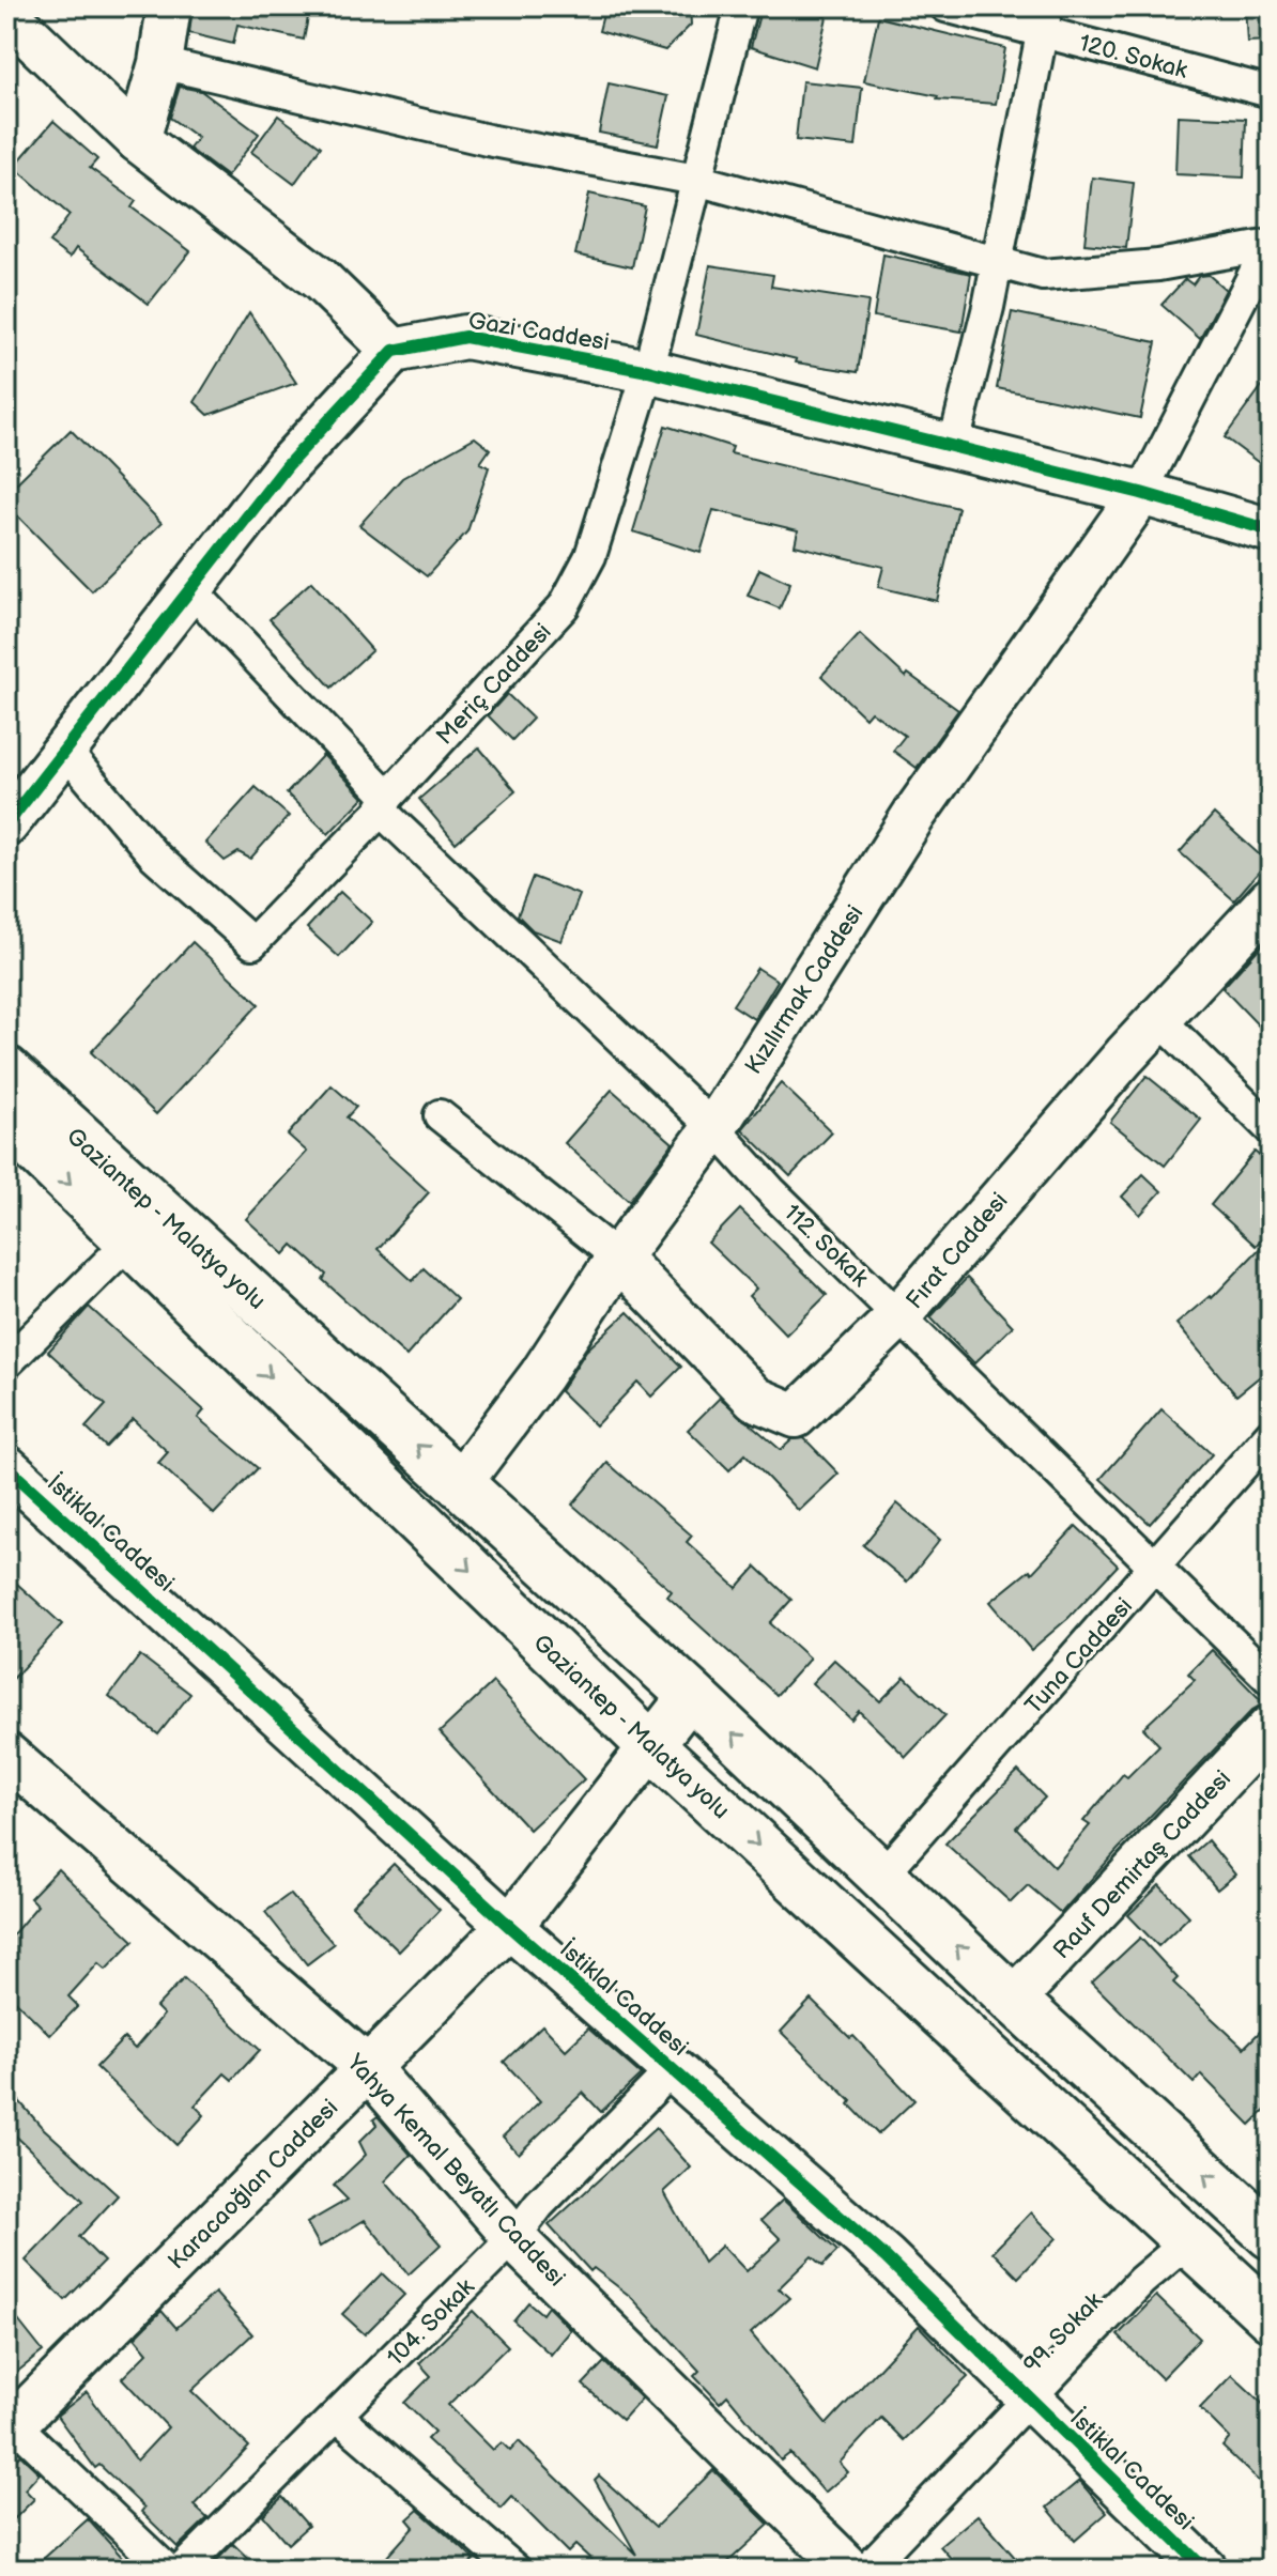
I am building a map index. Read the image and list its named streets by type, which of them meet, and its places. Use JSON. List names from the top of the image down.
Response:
{
  "streets": {
    "highway": ["Gaziantep - Malatya yolu"],
    "street": [
      "120. Sokak",
      "Gazi Caddesi",
      "Meriç Caddesi",
      "Kızılırmak Caddesi",
      "112. Sokak",
      "Fırat Caddesi",
      "İstiklal Caddesi",
      "Tuna Caddesi",
      "Rauf Demirtaş Caddesi",
      "Yahya Kemal Beyatlı Caddesi",
      "Karacaoğlan Caddesi",
      "104. Sokak",
      "99. Sokak"
    ]
  },
  "crossings": [
    ["Gazi Caddesi", "Meriç Caddesi"],
    ["Gazi Caddesi", "Kızılırmak Caddesi"],
    ["Meriç Caddesi", "112. Sokak"],
    ["Kızılırmak Caddesi", "Gaziantep - Malatya yolu"],
    ["Kızılırmak Caddesi", "112. Sokak"],
    ["Kızılırmak Caddesi", "Fırat Caddesi"],
    ["Gaziantep - Malatya yolu", "Tuna Caddesi"],
    ["Gaziantep - Malatya yolu", "Rauf Demirtaş Caddesi"],
    ["Gaziantep - Malatya yolu", "Karacaoğlan Caddesi"],
    ["Gaziantep - Malatya yolu", "99. Sokak"],
    ["112. Sokak", "Fırat Caddesi"],
    ["112. Sokak", "Tuna Caddesi"],
    ["İstiklal Caddesi", "Karacaoğlan Caddesi"],
    ["İstiklal Caddesi", "104. Sokak"],
    ["İstiklal Caddesi", "99. Sokak"],
    ["Yahya Kemal Beyatlı Caddesi", "Karacaoğlan Caddesi"],
    ["Yahya Kemal Beyatlı Caddesi", "104. Sokak"]
  ]
}
